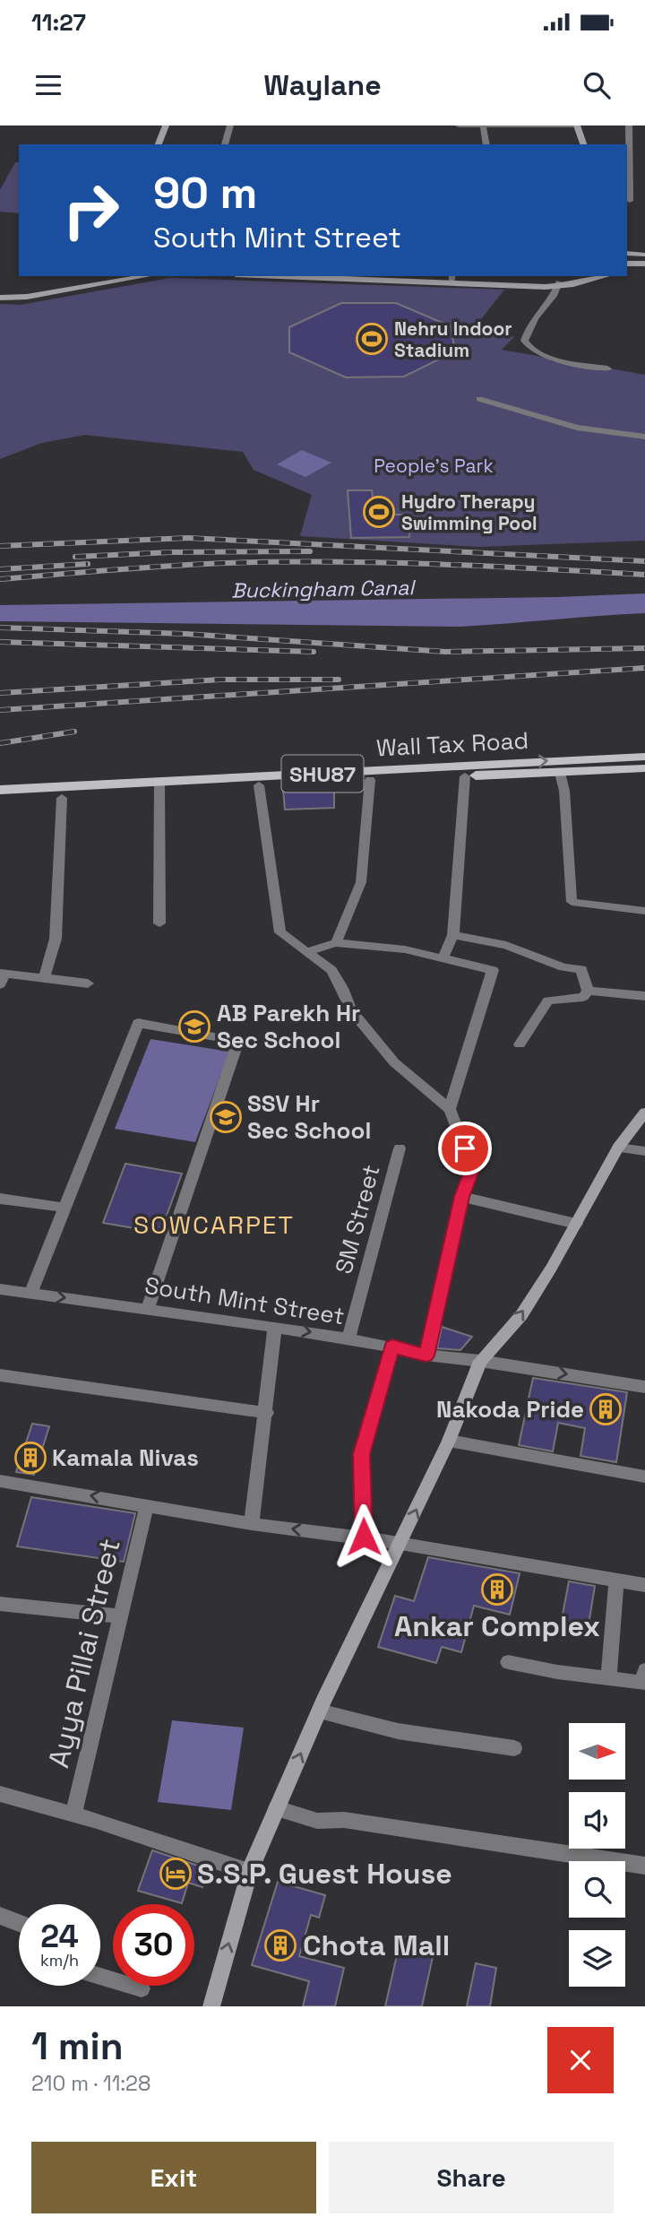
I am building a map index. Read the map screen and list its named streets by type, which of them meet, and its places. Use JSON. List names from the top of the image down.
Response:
{
  "streets": {
    "main road": ["Wall Tax Road", "SHU87"],
    "street": ["SM Street", "South Mint Street", "Ayya Pillai Street"]
  },
  "crossings": [
    ["SM Street", "South Mint Street"]
  ],
  "districts": ["SOWCARPET"],
  "water": ["Buckingham Canal"],
  "parks": ["People's Park"],
  "places": {
    "sports": ["Nehru Indoor Stadium", "Hydro Therapy Swimming Pool"],
    "school or university": ["AB Parekh Hr Sec School", "SSV Hr Sec School"],
    "building": [
      "Nakoda Pride",
      "Kamala Nivas",
      "Ankar Complex",
      "Chota Mall"
    ],
    "hotel": ["S.S.P. Guest House"]
  },
  "north": "right",
  "page": {
    "status": "11:27",
    "header": "Waylane",
    "turn": ["90 m", "South Mint Street"],
    "speed": "24 km/h",
    "limit": "30",
    "heading": ["1 min", "210 m · 11:28"],
    "buttons": ["Exit", "Share"]
  }
}
